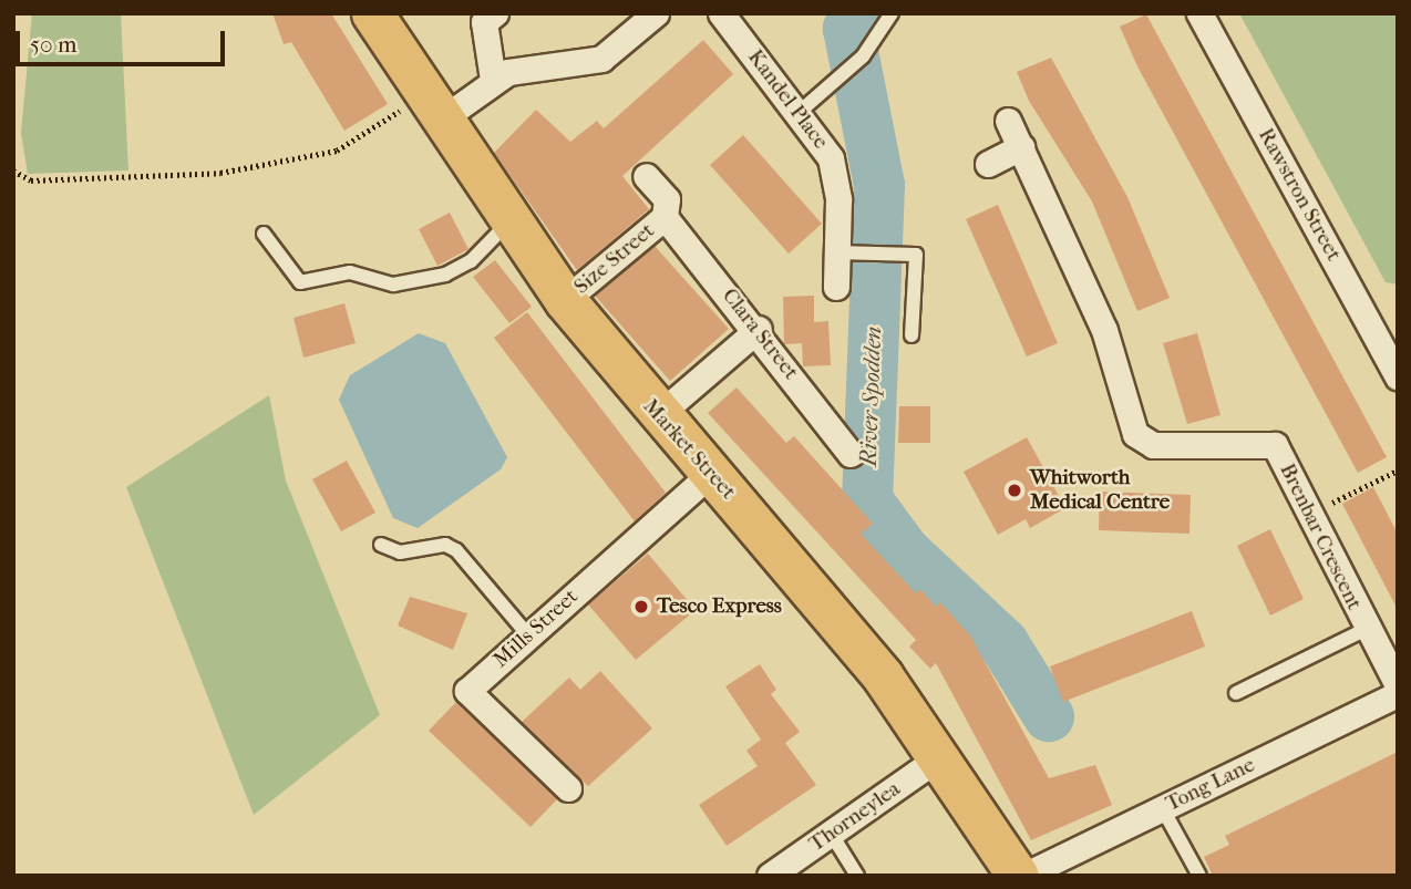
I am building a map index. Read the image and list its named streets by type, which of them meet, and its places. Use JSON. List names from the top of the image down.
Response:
{
  "streets": {
    "main road": ["Market Street"],
    "street": [
      "Kandel Place",
      "Rawstron Street",
      "Size Street",
      "Clara Street",
      "Brenbar Crescent",
      "Mills Street",
      "Tong Lane",
      "Thorneylea"
    ]
  },
  "crossings": [
    ["Size Street", "Clara Street"],
    ["Size Street", "Market Street"],
    ["Market Street", "Mills Street"],
    ["Market Street", "Thorneylea"]
  ],
  "water": ["River Spodden"],
  "places": ["Whitworth Medical Centre", "Tesco Express"],
  "scale_bar": "50 m"
}
